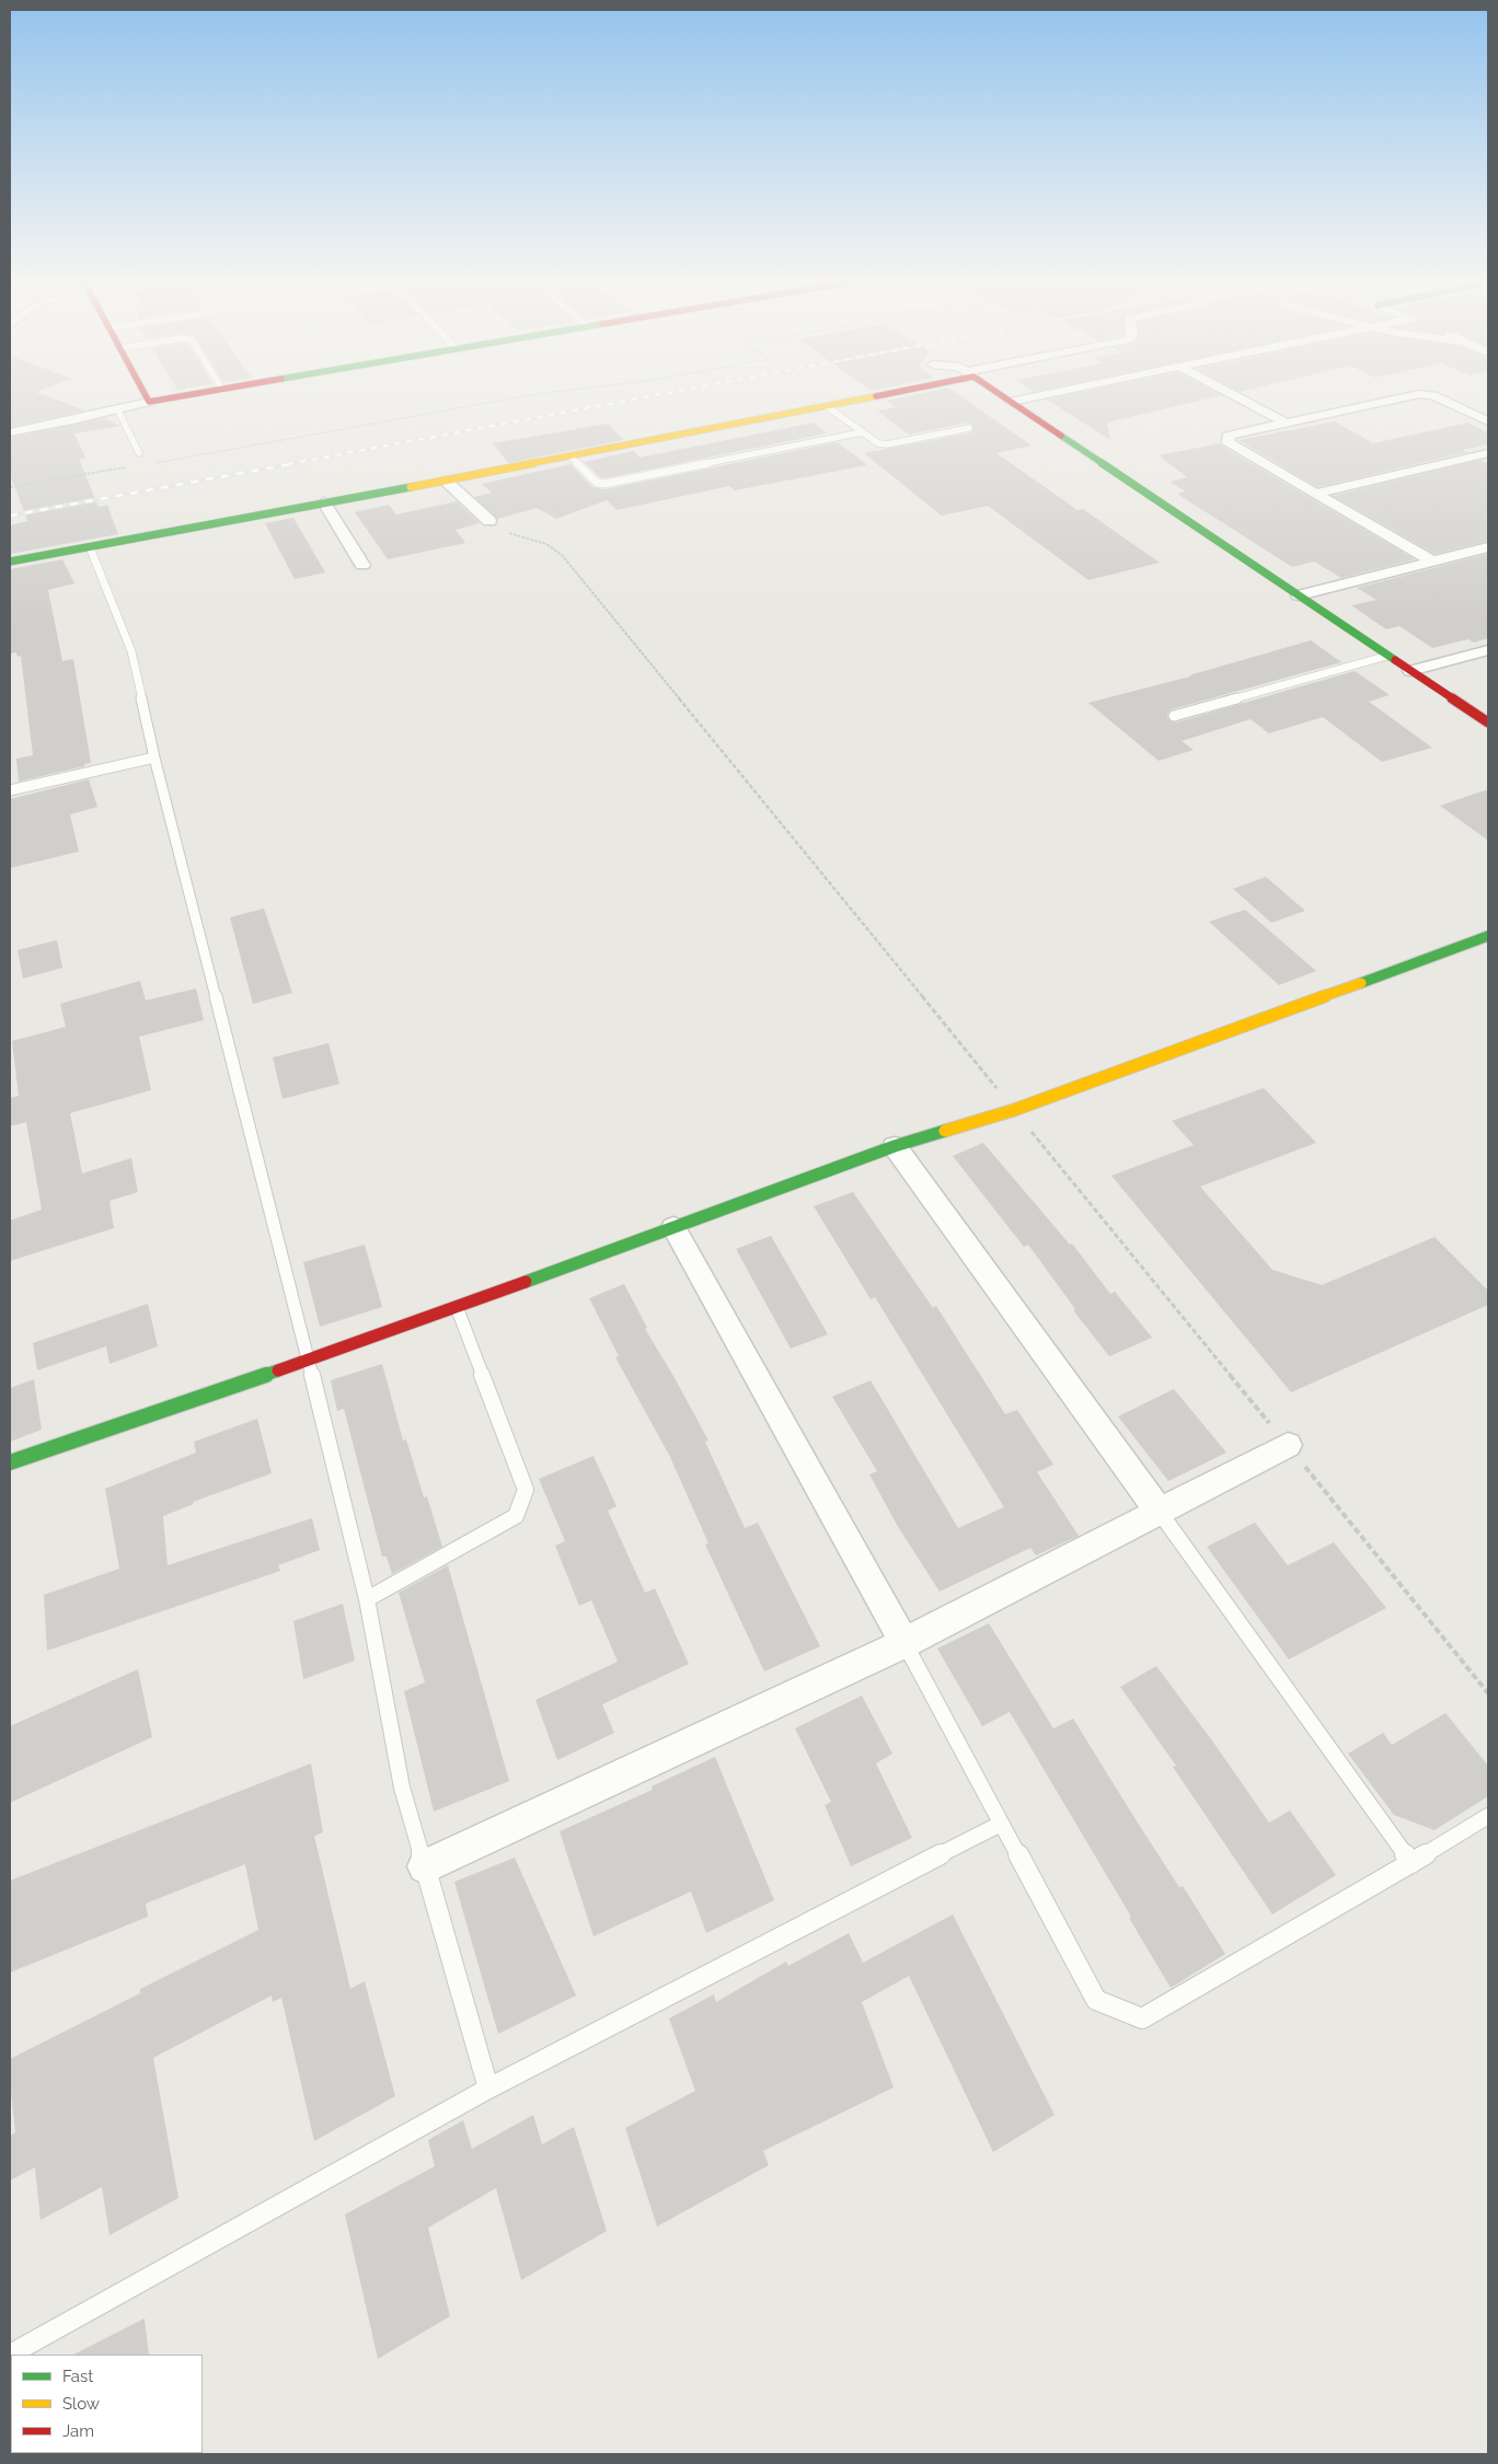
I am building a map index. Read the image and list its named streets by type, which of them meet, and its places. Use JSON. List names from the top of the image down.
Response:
{
  "legend": ["Fast", "Slow", "Jam"]
}
